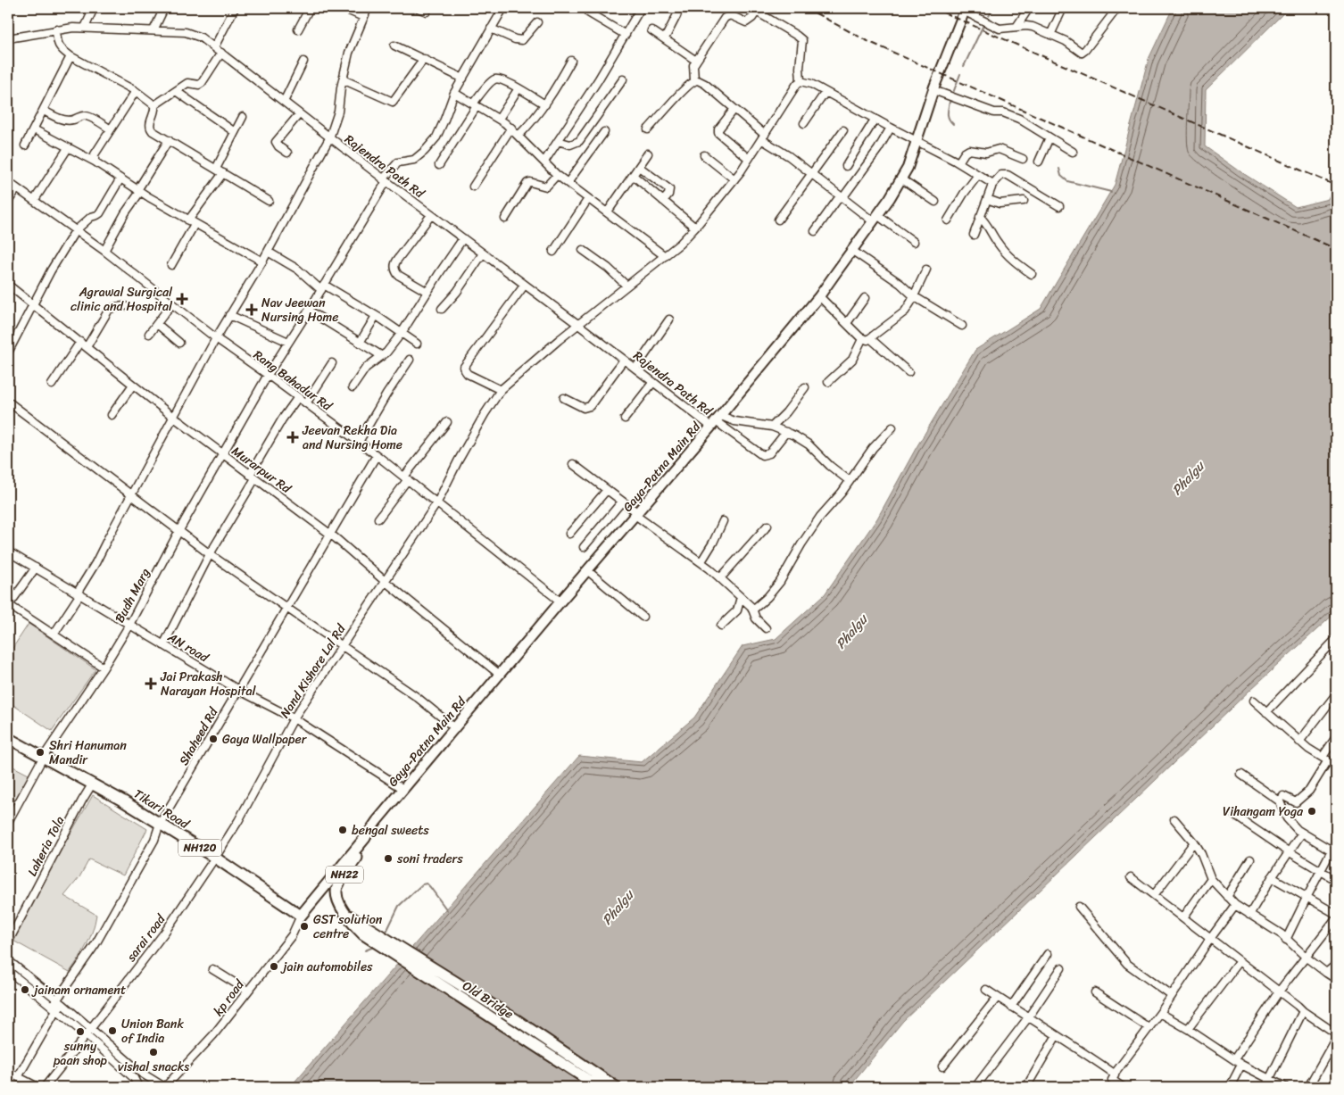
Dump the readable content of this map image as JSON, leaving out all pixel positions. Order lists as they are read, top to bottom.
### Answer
{
  "streets": {
    "highway": [
      "Tikari Road",
      "NH120",
      "NH22",
      "Old Bridge"
    ],
    "main road": ["Gaya-Patna Main Rd"],
    "street": [
      "Rajendra Path Rd",
      "Rang Bahadur Rd",
      "Murarpur Rd",
      "Budh Marg",
      "AN road",
      "Nand Kishore Lal Rd",
      "Shaheed Rd",
      "Laheria Tola",
      "sarai road",
      "kp road"
    ]
  },
  "crossings": [
    ["Rajendra Path Rd", "Gaya-Patna Main Rd"],
    ["Rajendra Path Rd", "Budh Marg"],
    ["Rajendra Path Rd", "Nand Kishore Lal Rd"],
    ["Rang Bahadur Rd", "Gaya-Patna Main Rd"],
    ["Rang Bahadur Rd", "Budh Marg"],
    ["Rang Bahadur Rd", "Nand Kishore Lal Rd"],
    ["Rang Bahadur Rd", "Shaheed Rd"],
    ["Gaya-Patna Main Rd", "Murarpur Rd"],
    ["Gaya-Patna Main Rd", "AN road"],
    ["Gaya-Patna Main Rd", "NH22"],
    ["Murarpur Rd", "Budh Marg"],
    ["Murarpur Rd", "Nand Kishore Lal Rd"],
    ["Murarpur Rd", "Shaheed Rd"],
    ["Budh Marg", "AN road"],
    ["Budh Marg", "Tikari Road"],
    ["AN road", "Nand Kishore Lal Rd"],
    ["AN road", "Shaheed Rd"],
    ["Nand Kishore Lal Rd", "Tikari Road"],
    ["Nand Kishore Lal Rd", "sarai road"],
    ["Shaheed Rd", "Tikari Road"],
    ["Shaheed Rd", "kp road"],
    ["Tikari Road", "Laheria Tola"],
    ["Tikari Road", "sarai road"],
    ["Tikari Road", "kp road"],
    ["NH22", "Old Bridge"],
    ["sarai road", "kp road"]
  ],
  "water": ["Phalgu"],
  "places": {
    "health": [
      "Agrawal Surgical clinic and Hospital",
      "Nav Jeewan Nursing Home",
      "Jeevan Rekha Dia and Nursing Home",
      "Jai Prakash Narayan Hospital"
    ],
    "other": [
      "Gaya Wallpaper",
      "Shri Hanuman Mandir",
      "Vihangam Yoga",
      "bengal sweets",
      "soni traders",
      "GST solution centre",
      "jain automobiles",
      "jainam ornament",
      "Union Bank of India",
      "sunny paan shop",
      "vishal snacks"
    ]
  }
}
